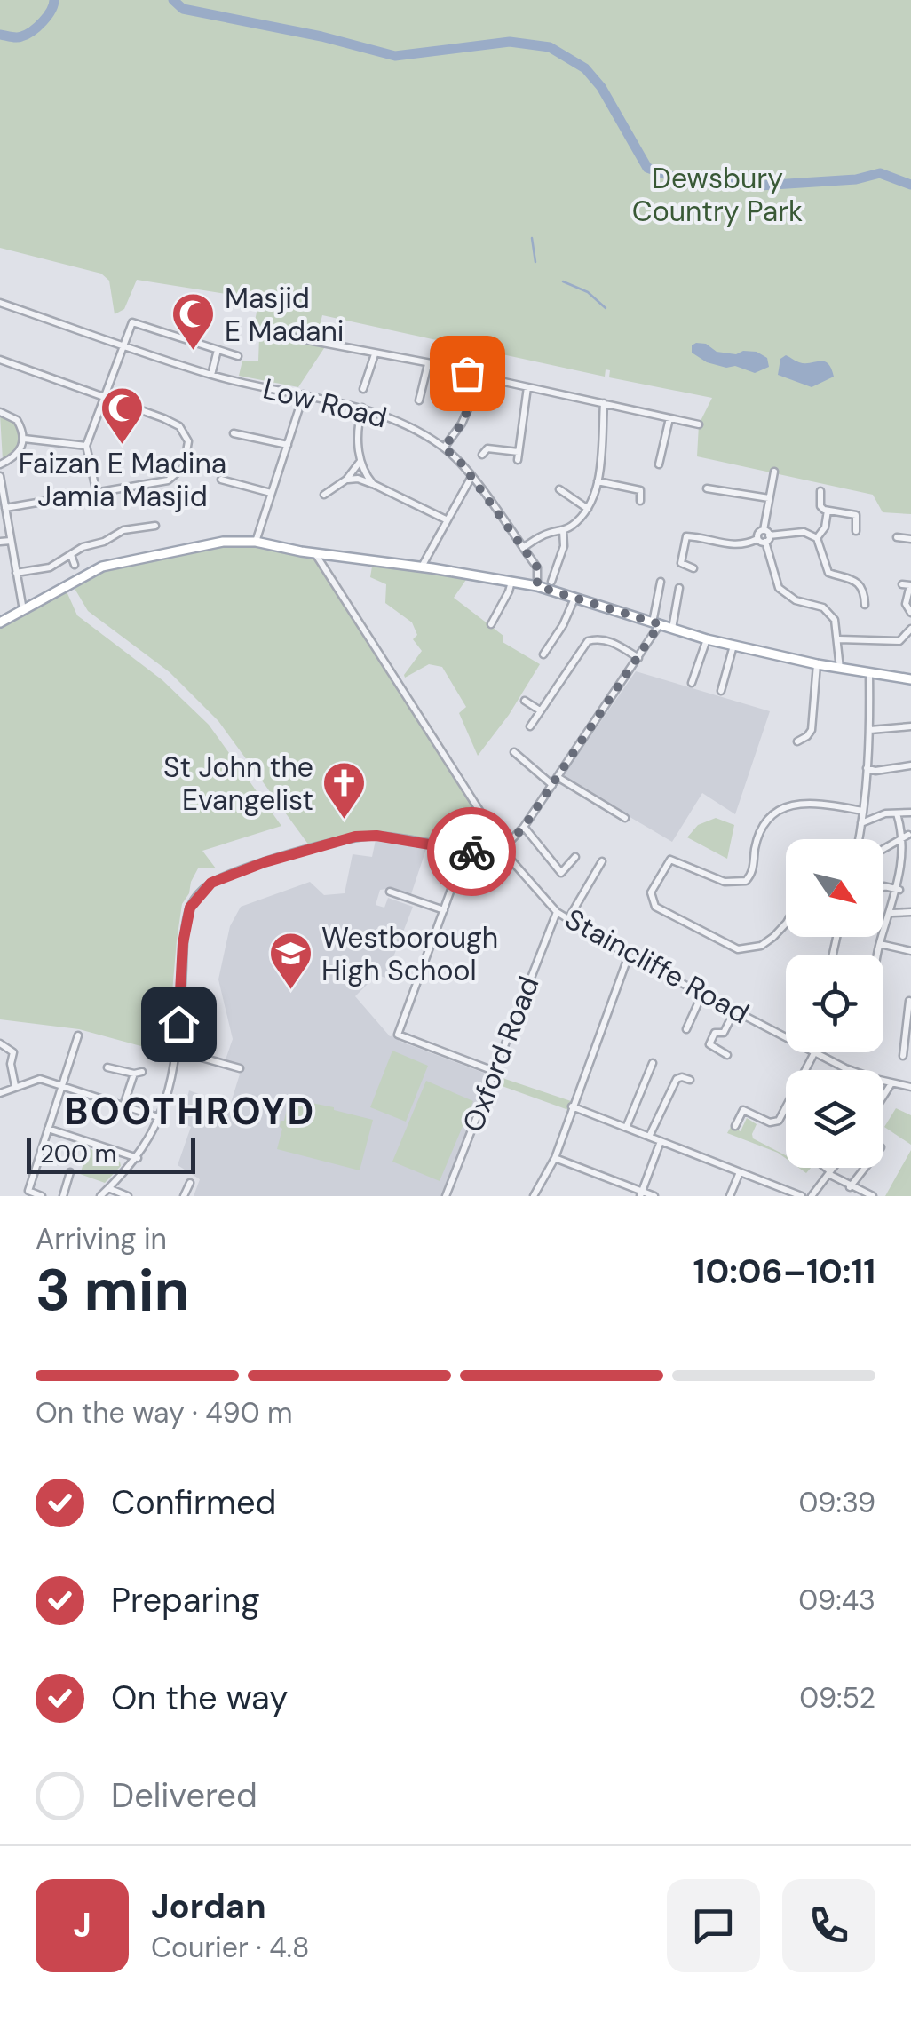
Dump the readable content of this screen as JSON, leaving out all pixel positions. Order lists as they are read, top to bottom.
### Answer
{
  "streets": {
    "street": ["Low Road", "Staincliffe Road", "Oxford Road"]
  },
  "crossings": [
    ["Staincliffe Road", "Oxford Road"]
  ],
  "districts": ["BOOTHROYD"],
  "parks": ["Dewsbury Country Park"],
  "places": {
    "mosque": ["Masjid E Madani", "Faizan E Madina Jamia Masjid"],
    "church": ["St John the Evangelist"],
    "school or university": ["Westborough High School"]
  },
  "scale_bar": "200 m",
  "north": "bottom right",
  "page": {
    "scale": "200 m",
    "heading": ["3 min", "Arriving in", "10:06–10:11"],
    "panel": ["Jordan", "Courier · 4.8"],
    "bar": "On the way · 490 m",
    "list": [
      ["Confirmed", "09:39"],
      ["Preparing", "09:43"],
      ["On the way", "09:52"],
      "Delivered"
    ],
    "round": "J"
  }
}
